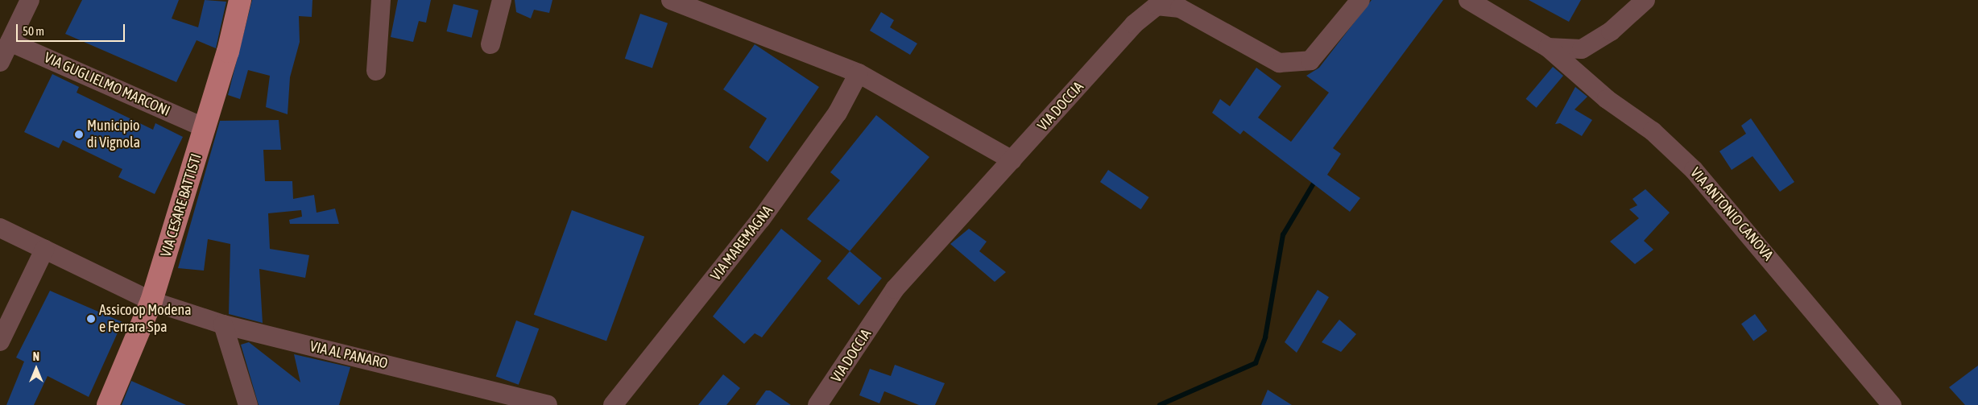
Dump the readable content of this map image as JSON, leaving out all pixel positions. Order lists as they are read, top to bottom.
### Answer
{
  "streets": {
    "main road": ["VIA CESARE BATTISTI"],
    "street": [
      "VIA GUGLIELMO MARCONI",
      "VIA DOCCIA",
      "VIA ANTONIO CANOVA",
      "VIA MAREMAGNA",
      "VIA AL PANARO"
    ]
  },
  "crossings": [
    ["VIA GUGLIELMO MARCONI", "VIA CESARE BATTISTI"],
    ["VIA CESARE BATTISTI", "VIA AL PANARO"]
  ],
  "places": ["Municipio di Vignola", "Assicoop Modena e Ferrara Spa"],
  "scale_bar": "50 m",
  "north": "top"
}
